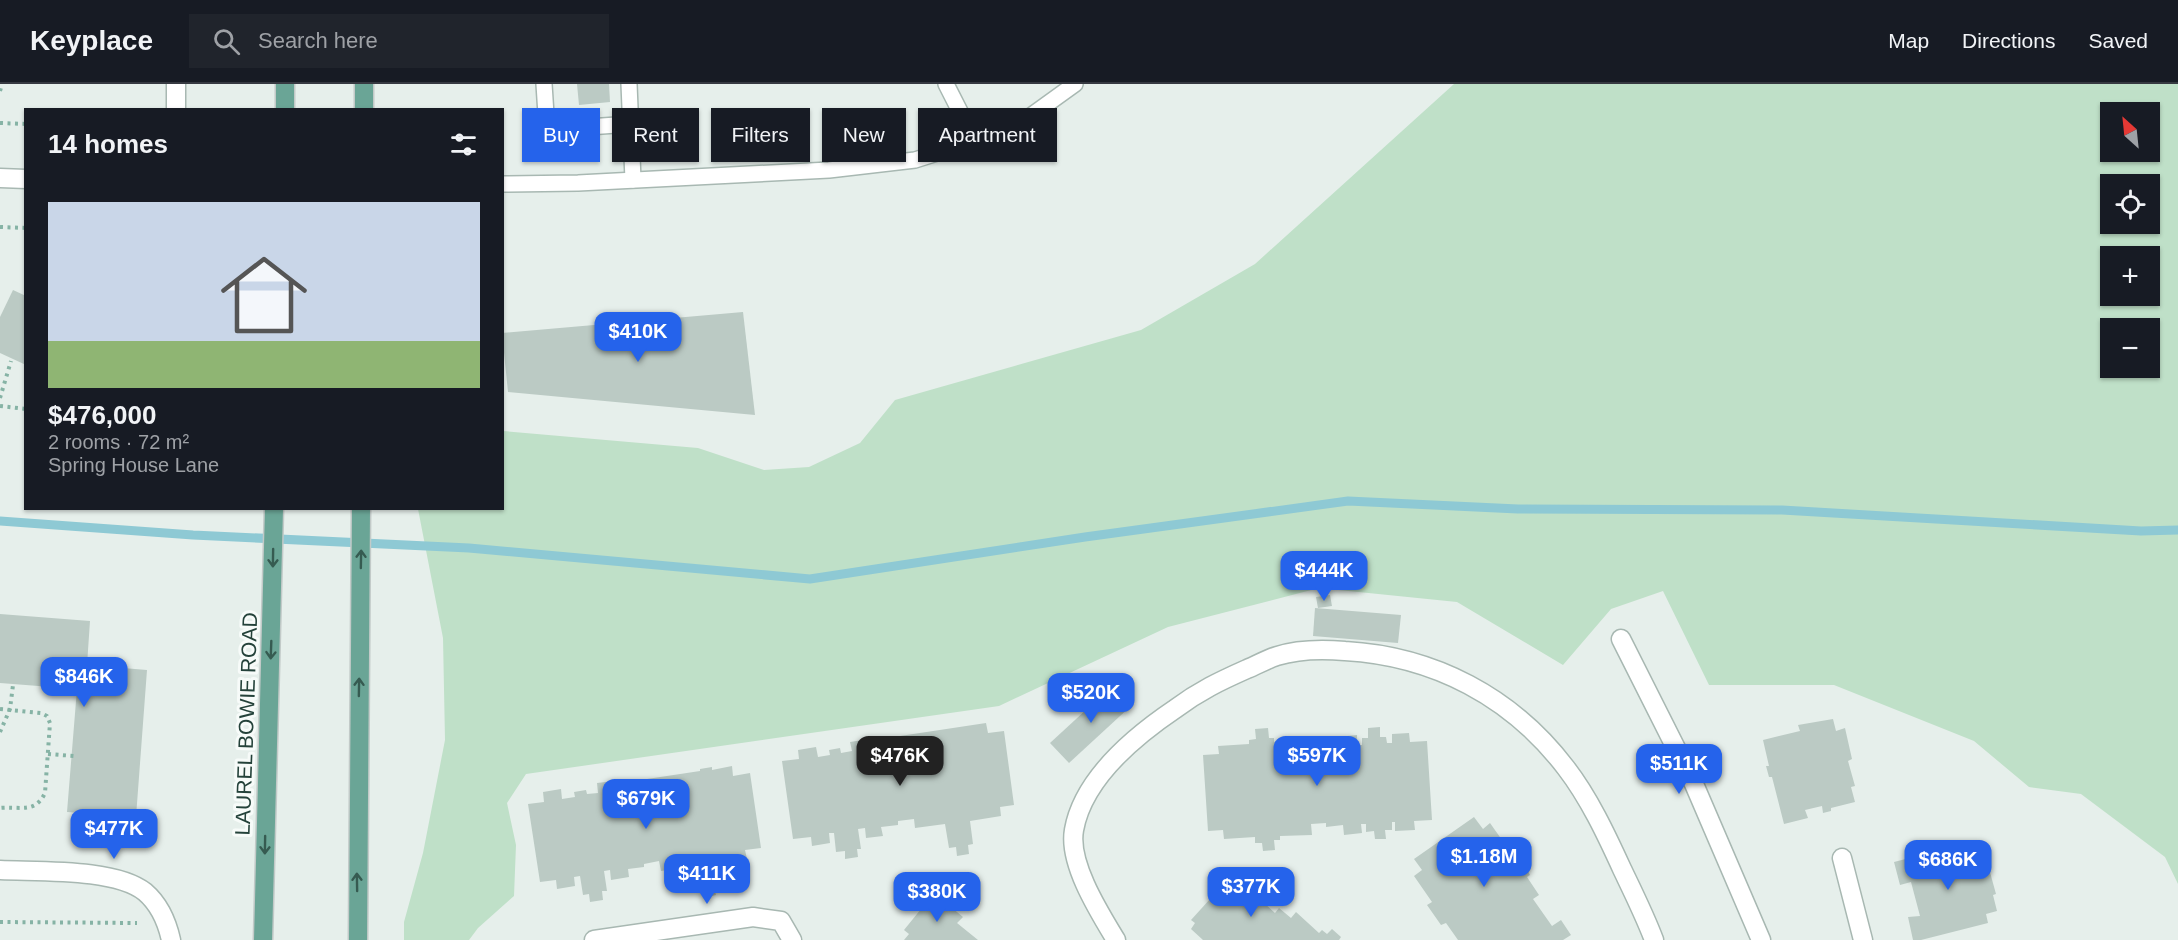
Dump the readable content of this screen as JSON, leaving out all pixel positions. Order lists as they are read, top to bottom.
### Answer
{
  "streets": {
    "main road": ["LAUREL BOWIE ROAD"]
  },
  "north": "top left",
  "page": {
    "header": "Keyplace",
    "search": "Search here",
    "nav": ["Map", "Directions", "Saved"],
    "map_buttons": ["+", "−"],
    "chip": [
      "Buy",
      "Rent",
      "Filters",
      "New",
      "Apartment"
    ],
    "heading": "14 homes",
    "list": [
      {
        "name": "$476,000",
        "note": "2 rooms · 72 m² · Spring House Lane"
      }
    ],
    "price": [
      "$410K",
      "$444K",
      "$846K",
      "$520K",
      "$476K",
      "$597K",
      "$511K",
      "$679K",
      "$477K",
      "$1.18M",
      "$686K",
      "$411K",
      "$377K",
      "$380K"
    ]
  }
}
